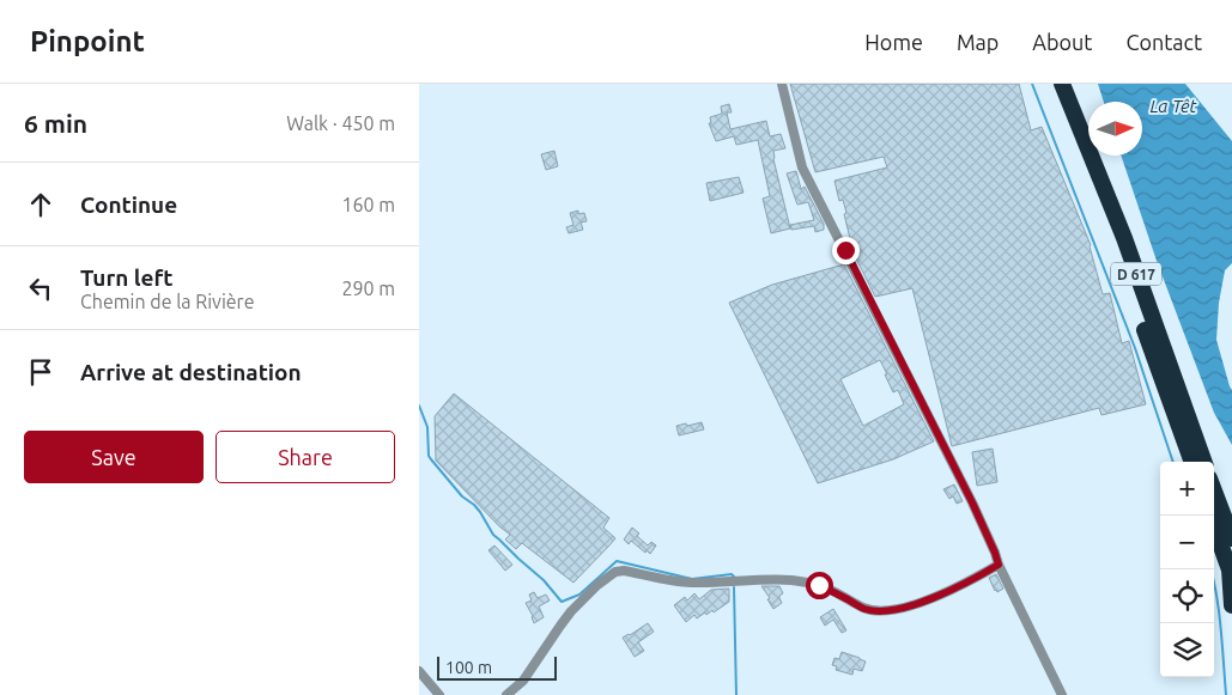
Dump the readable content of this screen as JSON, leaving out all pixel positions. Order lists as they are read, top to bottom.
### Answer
{
  "streets": {
    "highway": ["D 617"]
  },
  "water": ["La Têt"],
  "scale_bar": "100 m",
  "north": "right",
  "page": {
    "header": "Pinpoint",
    "nav": [
      "Home",
      "Map",
      "About",
      "Contact"
    ],
    "heading": ["6 min", "Walk · 450 m"],
    "list": [
      ["Continue", "160 m"],
      ["Turn left", "Chemin de la Rivière", "290 m"],
      "Arrive at destination"
    ],
    "buttons": ["Save", "Share"],
    "map_buttons": ["+", "−"],
    "scale": "100 m"
  }
}
